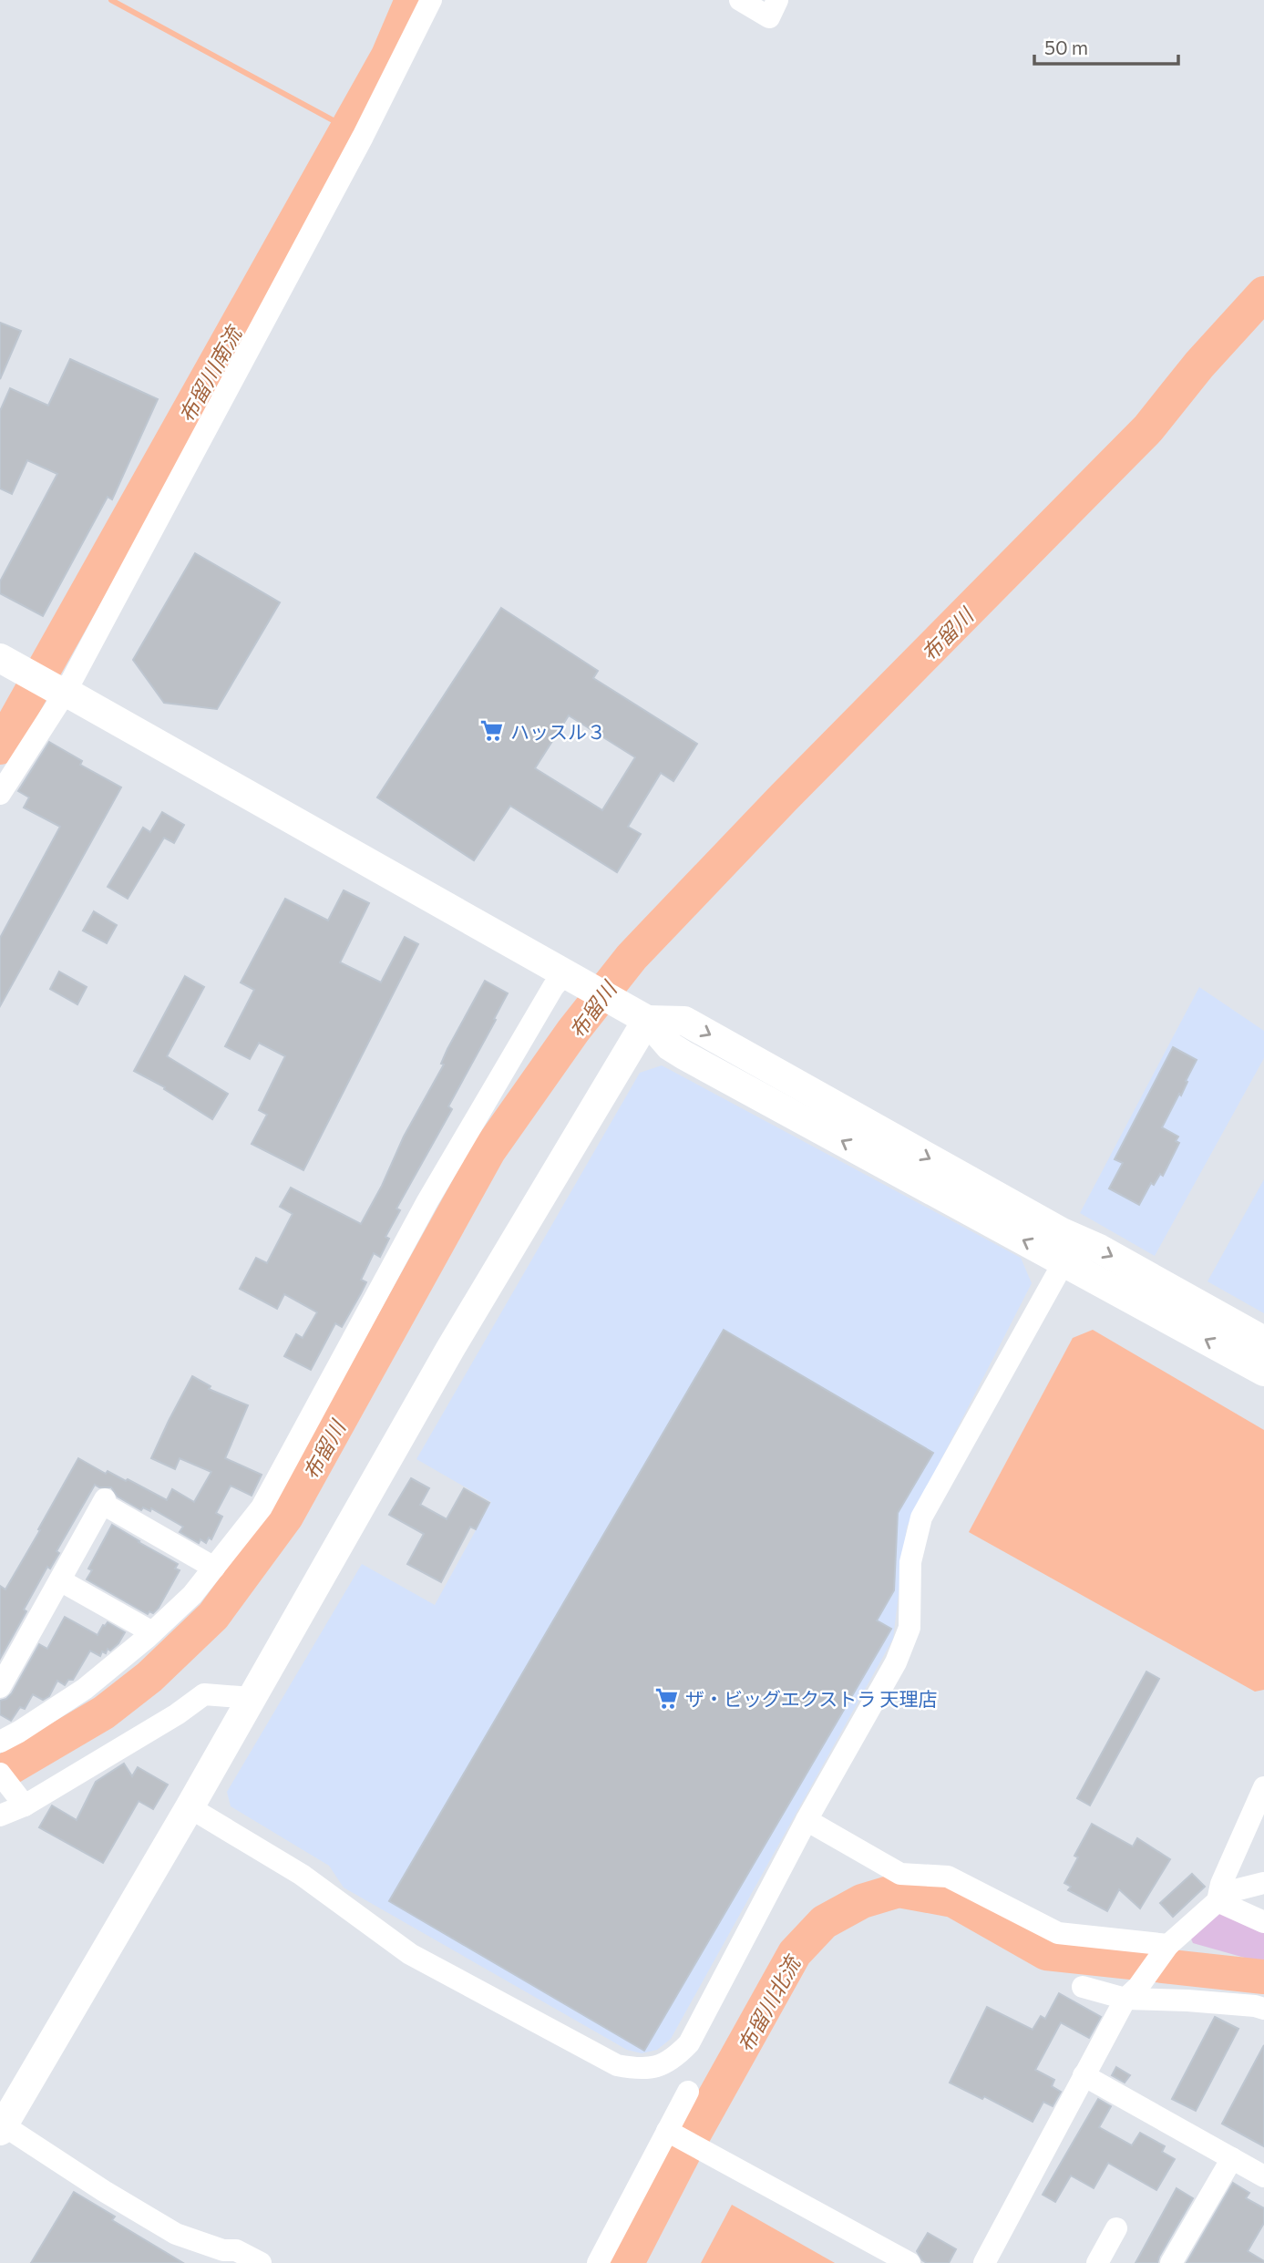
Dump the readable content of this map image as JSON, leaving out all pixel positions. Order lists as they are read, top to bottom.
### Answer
{
  "water": ["布留川南流", "布留川", "布留川北流"],
  "places": {
    "supermarket": ["ハッスル３", "ザ・ビッグエクストラ 天理店"]
  },
  "scale_bar": "50 m"
}
